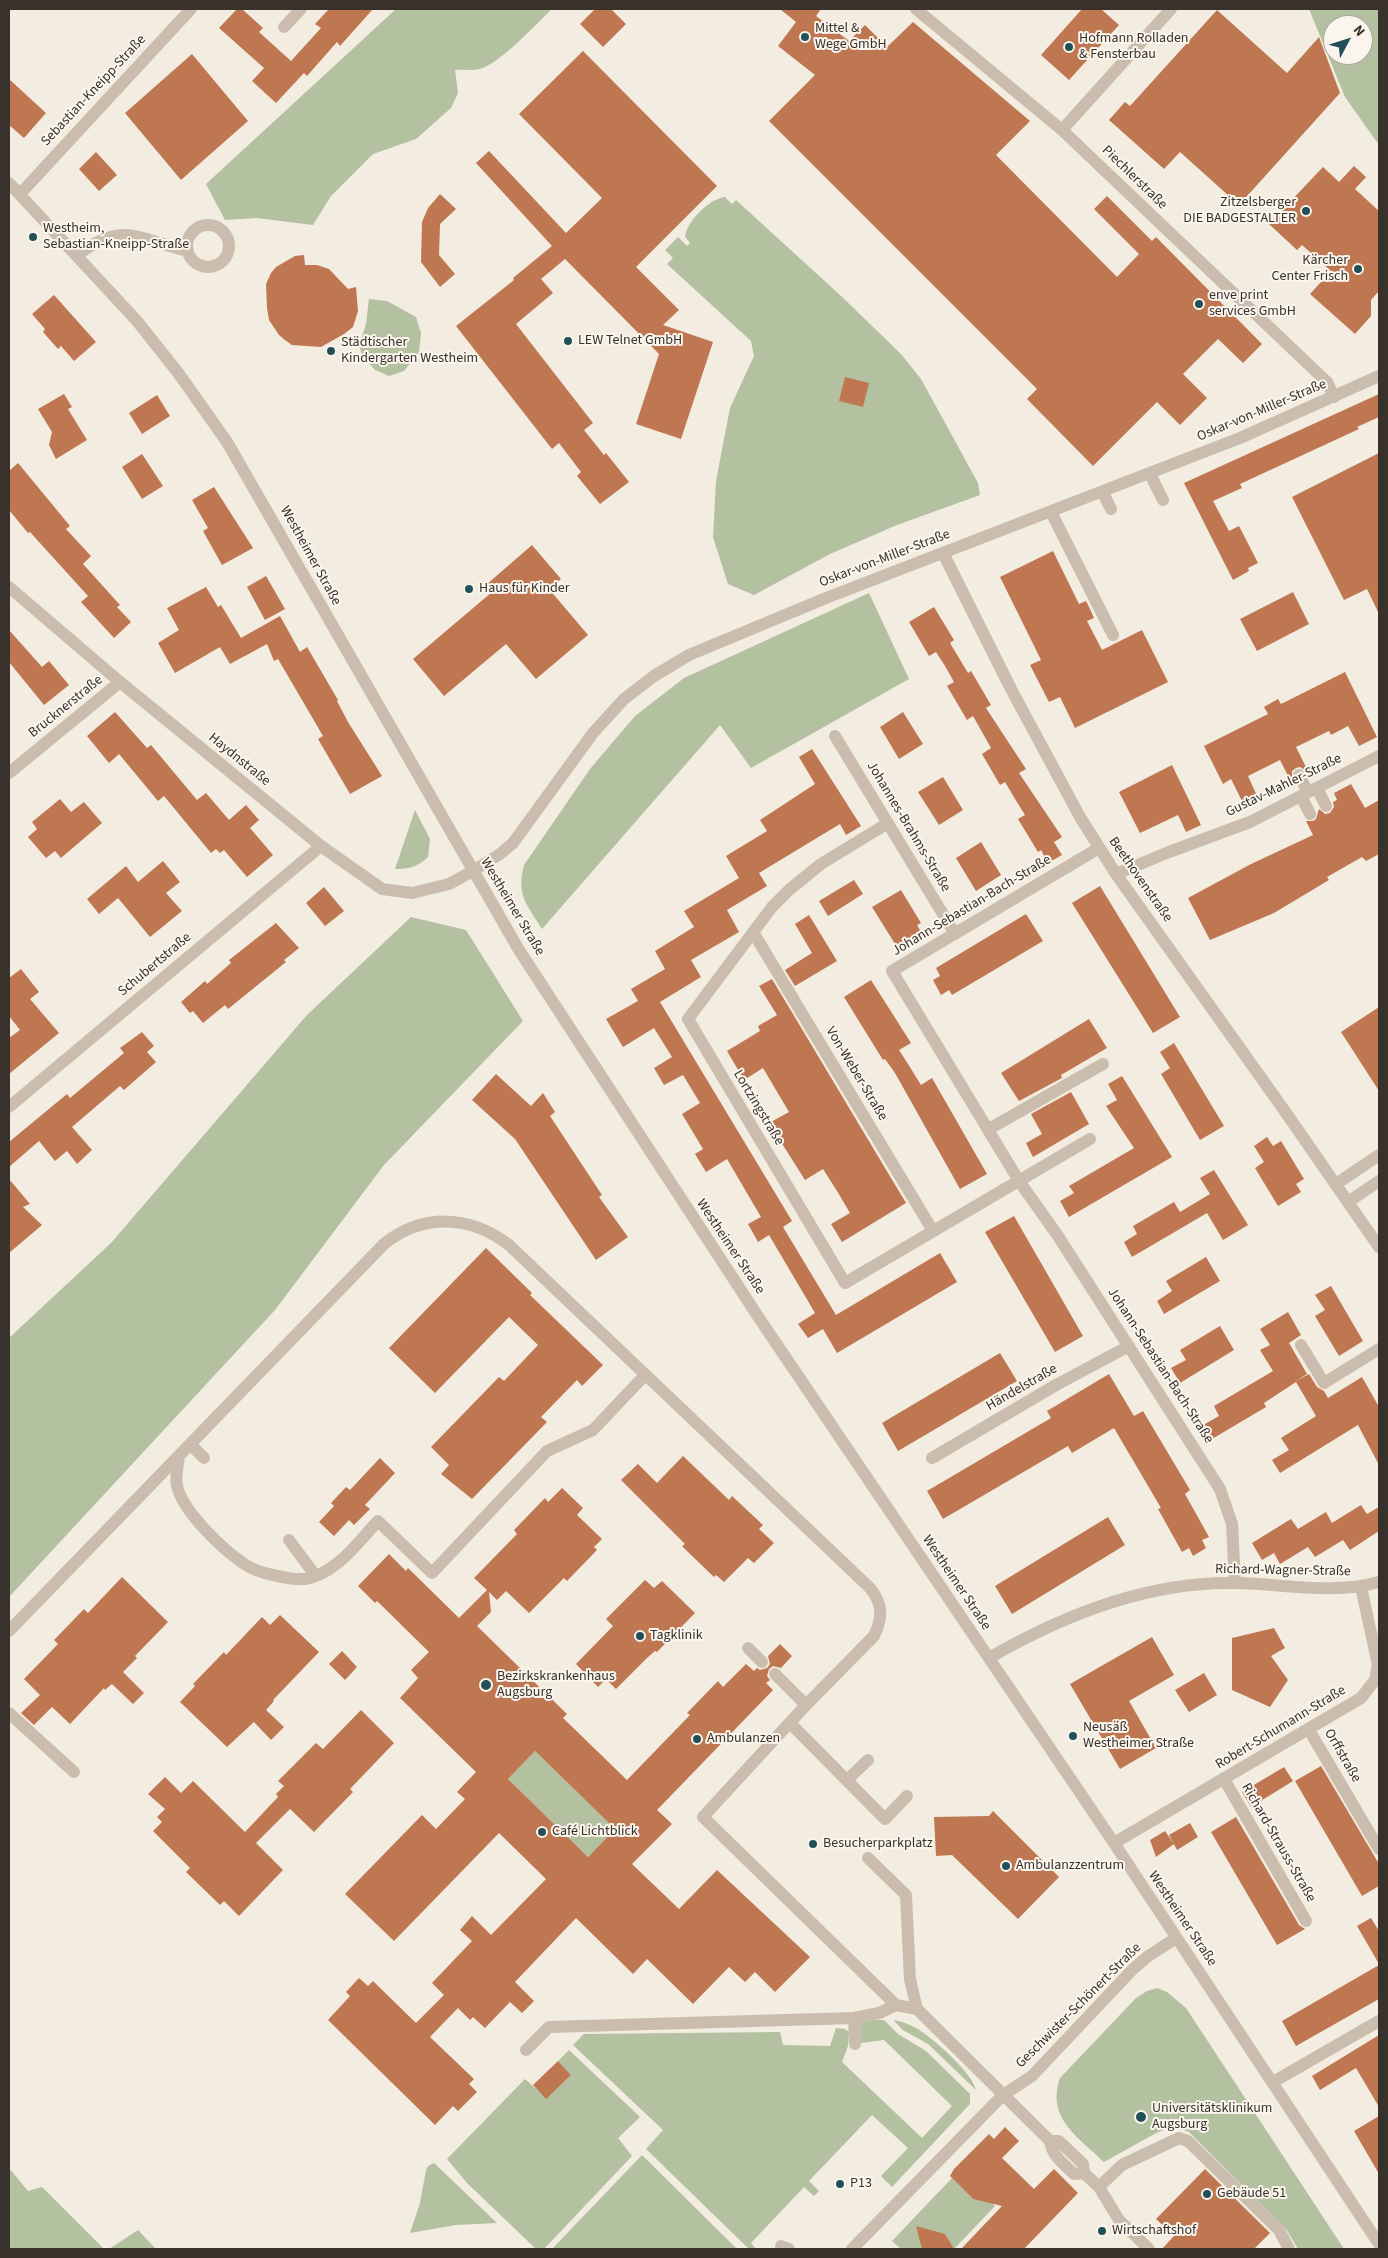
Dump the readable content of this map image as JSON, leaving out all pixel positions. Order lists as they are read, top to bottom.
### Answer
{
  "streets": {
    "street": [
      "Sebastian-Kneipp-Straße",
      "Piechlerstraße",
      "Oskar-von-Miller-Straße",
      "Westheimer Straße",
      "Brucknerstraße",
      "Haydnstraße",
      "Gustav-Mahler-Straße",
      "Johannes-Brahms-Straße",
      "Beethovenstraße",
      "Johann-Sebastian-Bach-Straße",
      "Schubertstraße",
      "Von-Weber-Straße",
      "Lortzingstraße",
      "Händelstraße",
      "Richard-Wagner-Straße",
      "Robert-Schumann-Straße",
      "Orffstraße",
      "Richard-Strauss-Straße",
      "Geschwister-Schönert-Straße"
    ]
  },
  "crossings": [
    ["Sebastian-Kneipp-Straße", "Westheimer Straße"],
    ["Piechlerstraße", "Oskar-von-Miller-Straße"],
    ["Oskar-von-Miller-Straße", "Westheimer Straße"],
    ["Oskar-von-Miller-Straße", "Haydnstraße"],
    ["Oskar-von-Miller-Straße", "Beethovenstraße"],
    ["Westheimer Straße", "Haydnstraße"],
    ["Westheimer Straße", "Richard-Wagner-Straße"],
    ["Westheimer Straße", "Robert-Schumann-Straße"],
    ["Westheimer Straße", "Geschwister-Schönert-Straße"],
    ["Brucknerstraße", "Haydnstraße"],
    ["Haydnstraße", "Schubertstraße"],
    ["Gustav-Mahler-Straße", "Beethovenstraße"],
    ["Johannes-Brahms-Straße", "Johann-Sebastian-Bach-Straße"],
    ["Johannes-Brahms-Straße", "Lortzingstraße"],
    ["Beethovenstraße", "Johann-Sebastian-Bach-Straße"],
    ["Johann-Sebastian-Bach-Straße", "Lortzingstraße"],
    ["Johann-Sebastian-Bach-Straße", "Händelstraße"],
    ["Johann-Sebastian-Bach-Straße", "Richard-Wagner-Straße"],
    ["Von-Weber-Straße", "Lortzingstraße"],
    ["Richard-Wagner-Straße", "Robert-Schumann-Straße"],
    ["Robert-Schumann-Straße", "Orffstraße"],
    ["Robert-Schumann-Straße", "Richard-Strauss-Straße"]
  ],
  "places": [
    "Mittel & Wege GmbH",
    "Hofmann Rolladen & Fensterbau",
    "Zitzelsberger DIE BADGESTALTER",
    "Westheim, Sebastian-Kneipp-Straße",
    "Kärcher Center Frisch",
    "enve print services GmbH",
    "LEW Telnet GmbH",
    "Städtischer Kindergarten Westheim",
    "Haus für Kinder",
    "Tagklinik",
    "Bezirkskrankenhaus Augsburg",
    "Neusäß Westheimer Straße",
    "Ambulanzen",
    "Café Lichtblick",
    "Besucherparkplatz",
    "Ambulanzzentrum",
    "Universitätsklinikum Augsburg",
    "P13",
    "Gebäude 51",
    "Wirtschaftshof"
  ],
  "north": "top right"
}
